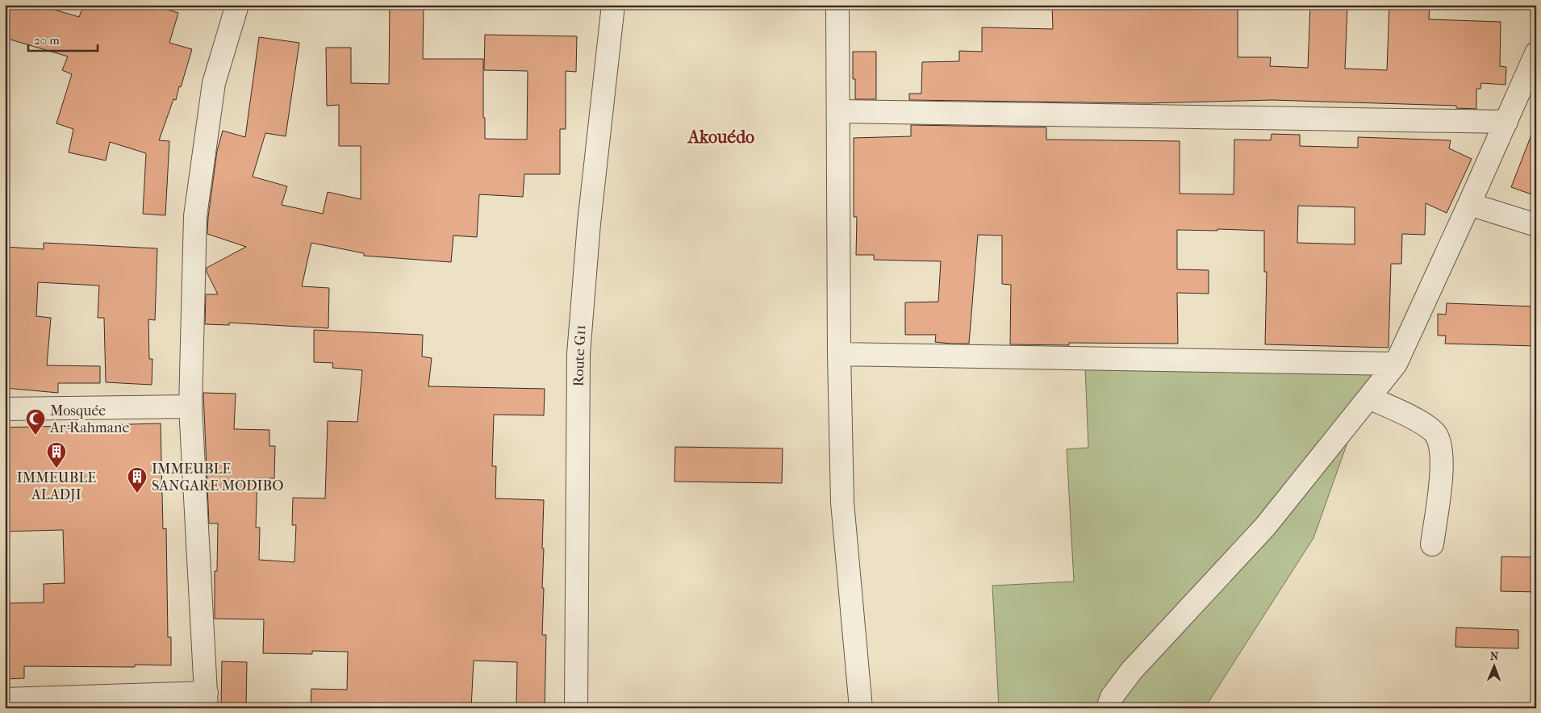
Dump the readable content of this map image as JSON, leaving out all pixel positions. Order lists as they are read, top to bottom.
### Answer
{
  "streets": {
    "street": ["Route G11"]
  },
  "districts": ["Akouédo"],
  "places": {
    "mosque": ["Mosquée Ar-Rahmane"],
    "building": ["IMMEUBLE ALADJI", "IMMEUBLE SANGARE MODIBO"]
  },
  "scale_bar": "20 m",
  "north": "top"
}
